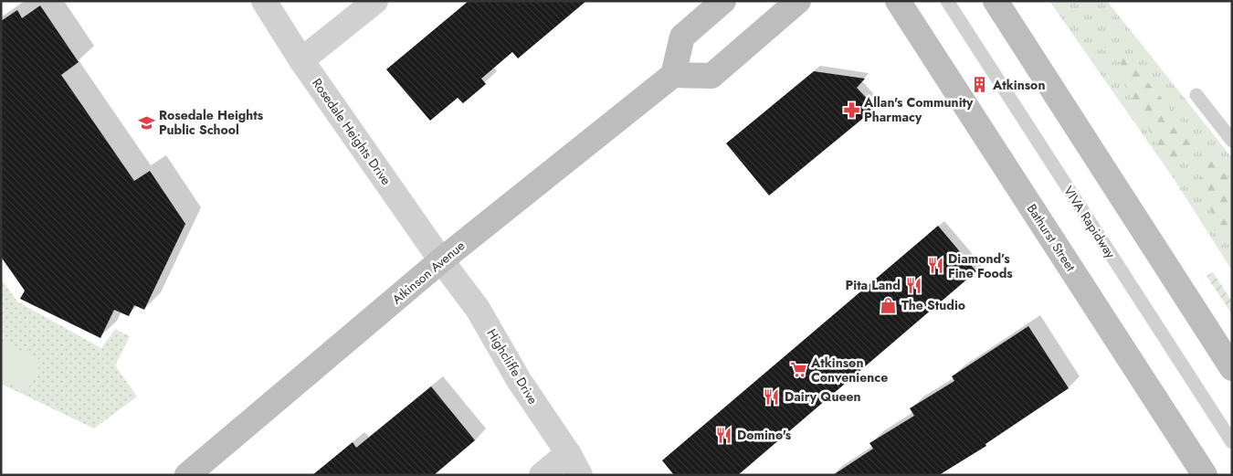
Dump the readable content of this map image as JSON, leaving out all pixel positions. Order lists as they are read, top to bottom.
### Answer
{
  "streets": {
    "main road": ["Bathurst Street", "Atkinson Avenue"],
    "street": ["Rosedale Heights Drive", "Highcliffe Drive"],
    "lane": ["VIVA Rapidway"]
  },
  "crossings": [
    ["Rosedale Heights Drive", "Atkinson Avenue"],
    ["Rosedale Heights Drive", "Highcliffe Drive"],
    ["Atkinson Avenue", "Highcliffe Drive"]
  ],
  "places": {
    "building": ["Atkinson"],
    "pharmacy": ["Allan's Community Pharmacy"],
    "school or university": ["Rosedale Heights Public School"],
    "restaurant": [
      "Diamond’s Fine Foods",
      "Pita Land",
      "Dairy Queen",
      "Domino's"
    ],
    "shop": ["The Studio"],
    "supermarket": ["Atkinson Convenience"]
  }
}
